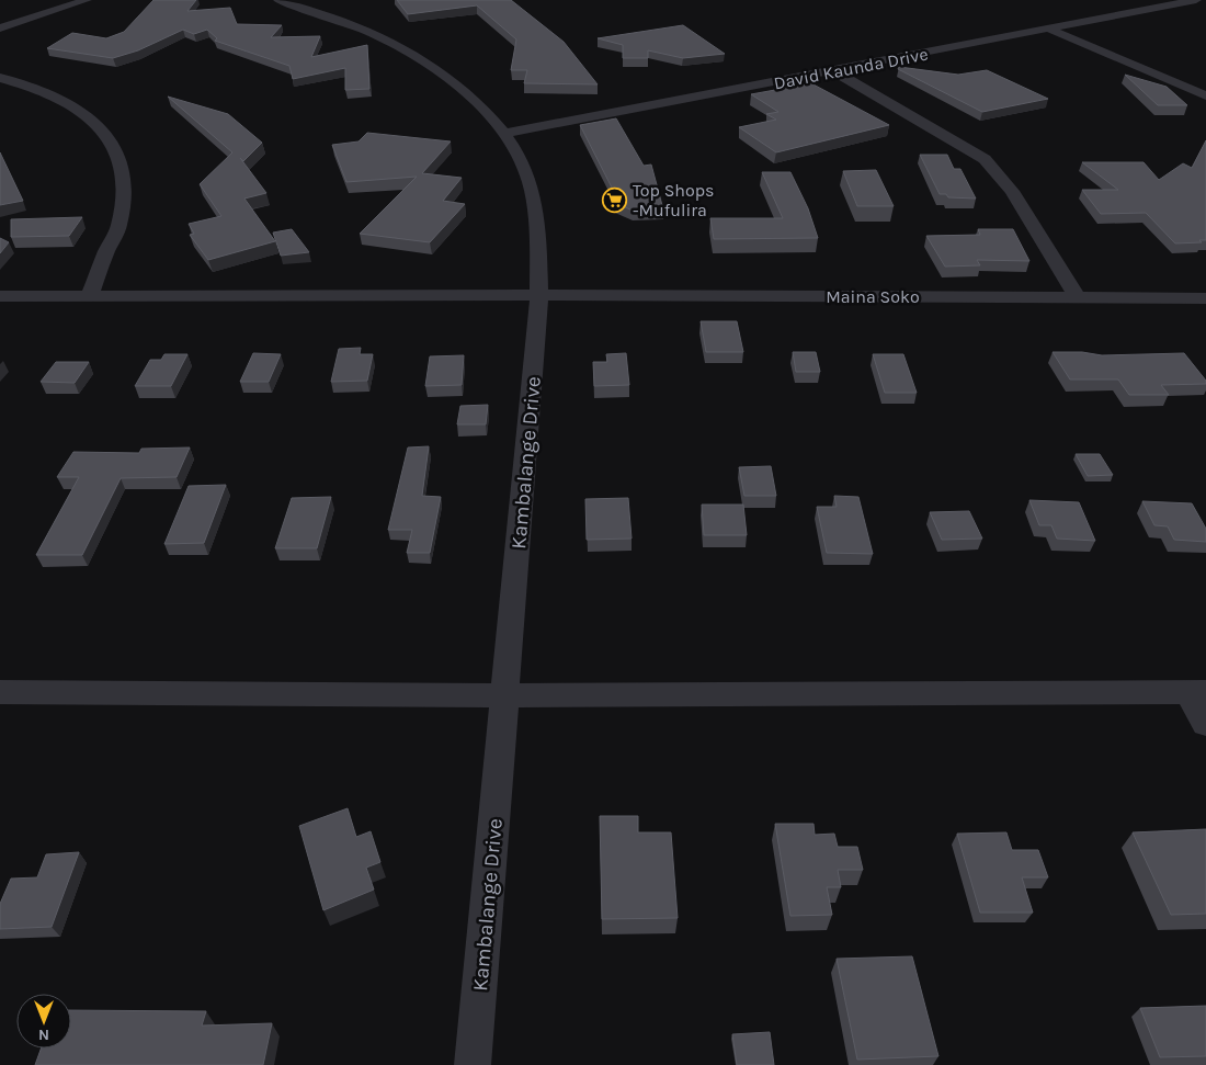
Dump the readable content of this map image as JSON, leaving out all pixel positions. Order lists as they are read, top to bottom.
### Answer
{
  "streets": {
    "street": ["David Kaunda Drive", "Maina Soko", "Kambalange Drive"]
  },
  "crossings": [
    ["David Kaunda Drive", "Kambalange Drive"],
    ["Maina Soko", "Kambalange Drive"]
  ],
  "places": {
    "supermarket": ["Top Shops -Mufulira"]
  },
  "north": "bottom"
}
